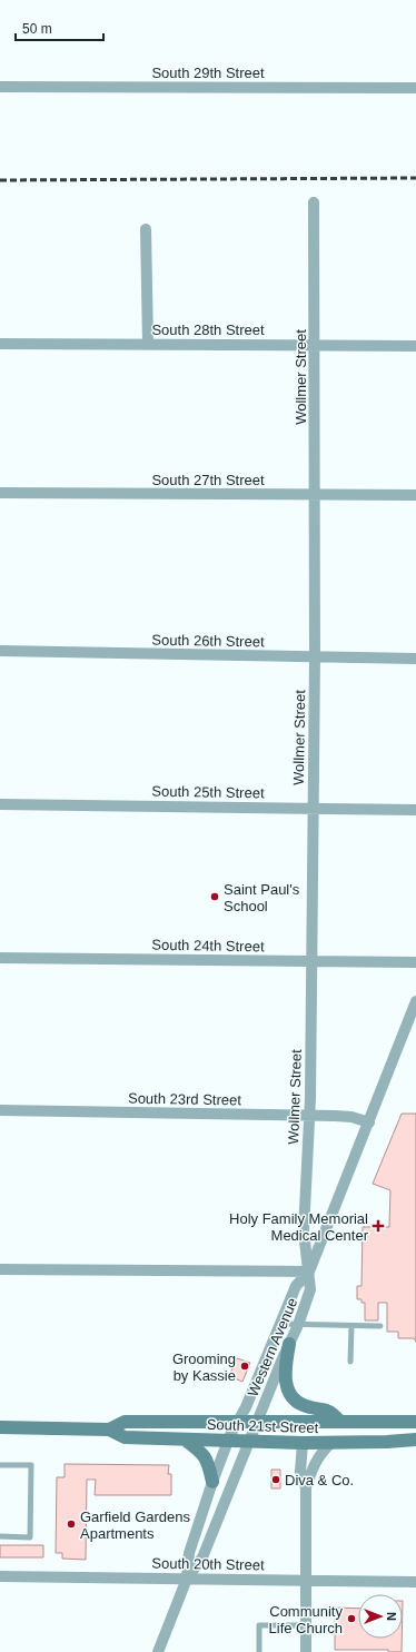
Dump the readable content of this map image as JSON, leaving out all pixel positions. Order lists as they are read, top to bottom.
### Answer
{
  "streets": {
    "main road": ["South 21st Street"],
    "street": [
      "South 29th Street",
      "South 28th Street",
      "Wollmer Street",
      "South 27th Street",
      "South 26th Street",
      "South 25th Street",
      "South 24th Street",
      "South 23rd Street",
      "Western Avenue",
      "South 20th Street"
    ]
  },
  "crossings": [
    ["South 28th Street", "Wollmer Street"],
    ["Wollmer Street", "South 27th Street"],
    ["Wollmer Street", "South 26th Street"],
    ["Wollmer Street", "South 25th Street"],
    ["Wollmer Street", "South 24th Street"],
    ["Wollmer Street", "South 23rd Street"],
    ["Wollmer Street", "Western Avenue"],
    ["South 23rd Street", "Western Avenue"],
    ["Western Avenue", "South 21st Street"],
    ["Western Avenue", "South 20th Street"]
  ],
  "places": {
    "other": [
      "Saint Paul's School",
      "Grooming by Kassie",
      "Diva & Co.",
      "Garfield Gardens Apartments",
      "Community Life Church"
    ],
    "health": ["Holy Family Memorial Medical Center"]
  },
  "scale_bar": "50 m",
  "north": "right"
}
